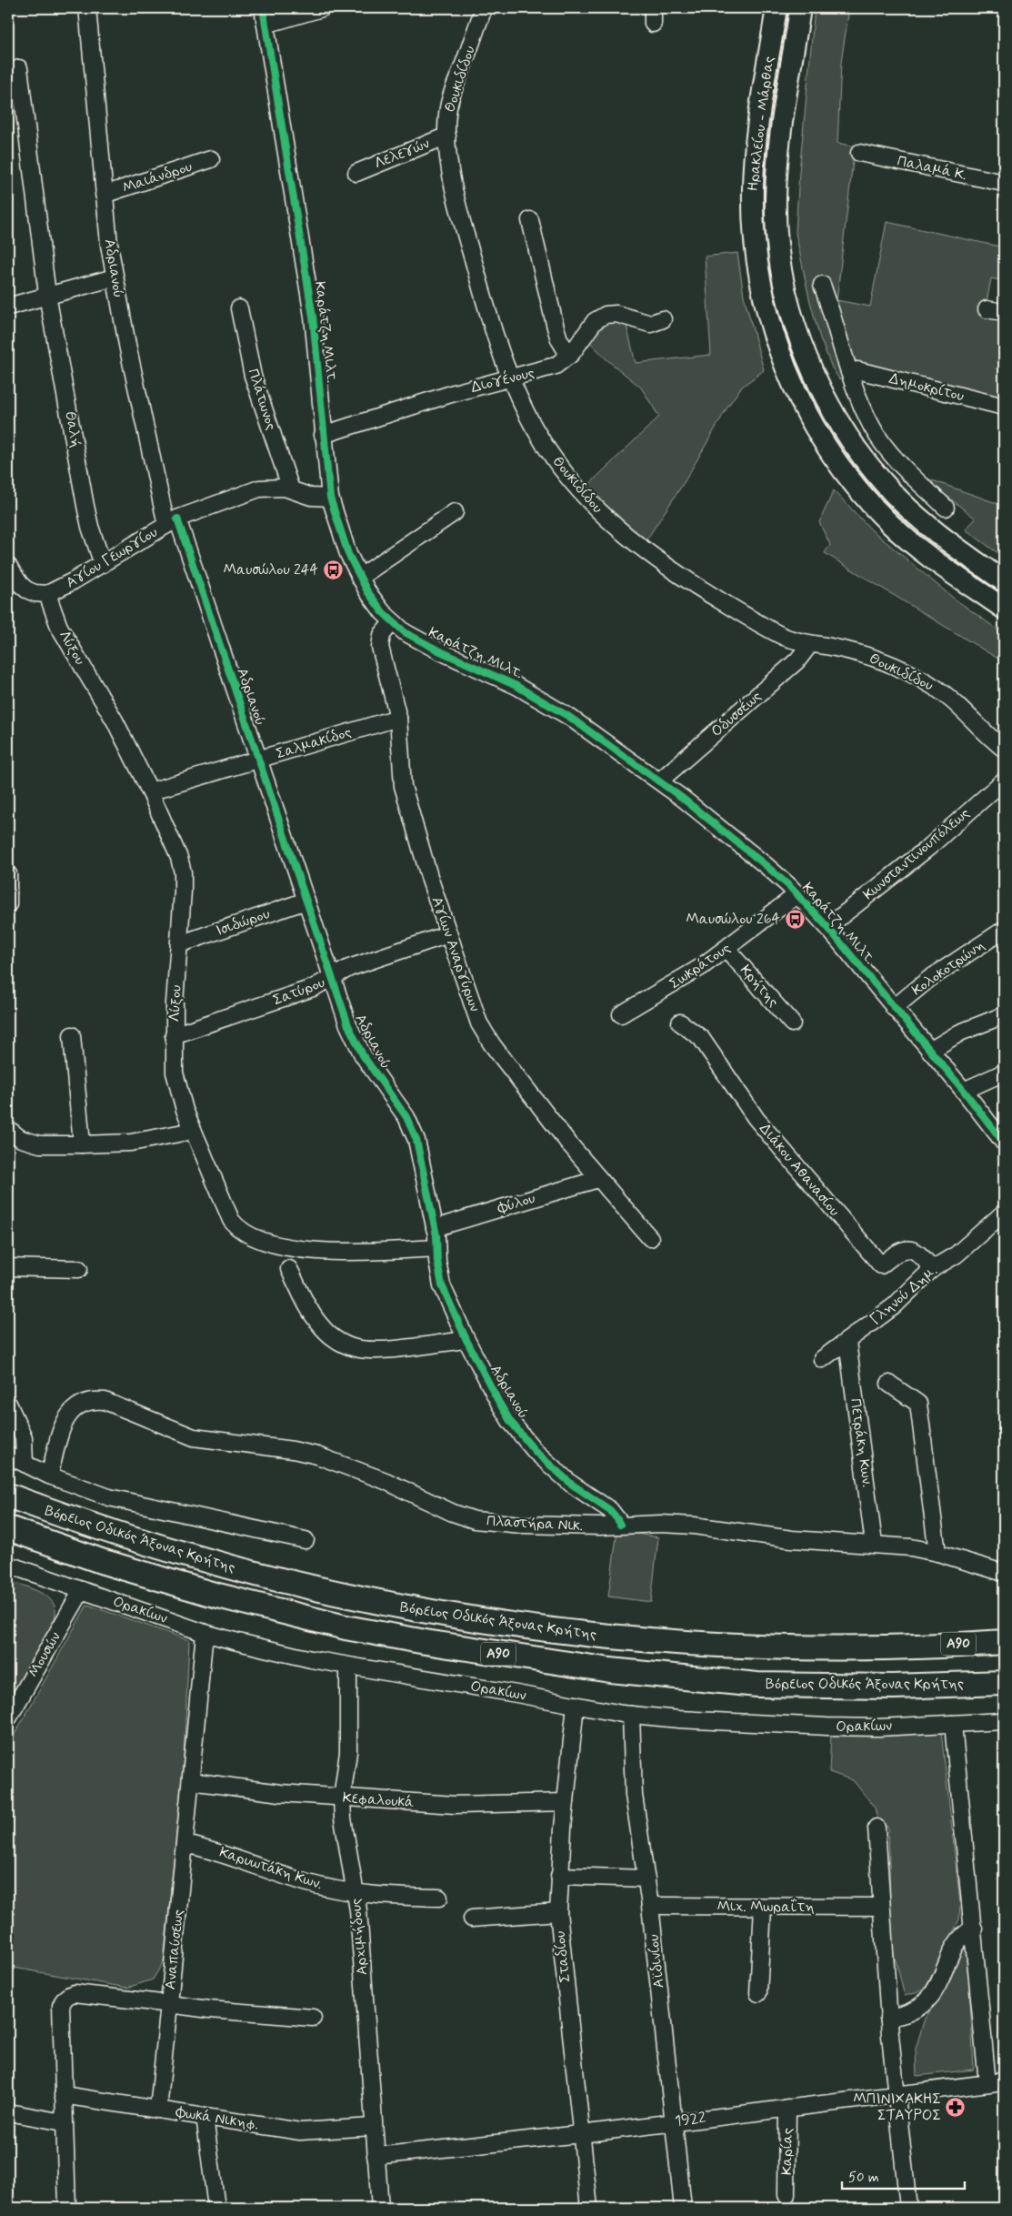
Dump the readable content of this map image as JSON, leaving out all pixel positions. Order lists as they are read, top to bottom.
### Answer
{
  "streets": {
    "highway": ["Βόρειος Οδικός Άξονας Κρήτης", "Α90"],
    "main road": ["Ηρακλείου - Μάρθας"],
    "street": [
      "Θουκιδίδου",
      "Λελεγών",
      "Παλαμά Κ.",
      "Μαιάνδρου",
      "Αδριανού",
      "Καράτζη Μιλτ.",
      "Διογένους",
      "Δημοκρίτου",
      "Πλάτωνος",
      "Θαλή",
      "Αγίου Γεωργίου",
      "Λύξου",
      "Οδυσσέως",
      "Σαλμακίδος",
      "Κωνσταντινουπόλεως",
      "Ισιδώρου",
      "Αγίων Αναργύρων",
      "Σωκράτους",
      "Κολοκοτρώνη",
      "Κρήτης",
      "Σατύρου",
      "Διάκου Αθανασίου",
      "Φύλου",
      "Γληνού Δημ.",
      "Πετράκη Κων.",
      "Πλαστήρα Νικ.",
      "Ορακίων",
      "Μουσών",
      "Κεφαλουκά",
      "Καρυωτάκη Κων.",
      "Μιχ. Μωραΐτη",
      "Αρχιμήδους",
      "Αναπαύσεως",
      "Σταδίου",
      "Αϊδινίου",
      "Φωκά Νικηφ.",
      "1922",
      "Καρίας"
    ]
  },
  "crossings": [
    ["Θουκιδίδου", "Λελεγών"],
    ["Θουκιδίδου", "Διογένους"],
    ["Θουκιδίδου", "Οδυσσέως"],
    ["Μαιάνδρου", "Αδριανού"],
    ["Αδριανού", "Αγίου Γεωργίου"],
    ["Αδριανού", "Λύξου"],
    ["Αδριανού", "Σαλμακίδος"],
    ["Αδριανού", "Ισιδώρου"],
    ["Αδριανού", "Σατύρου"],
    ["Αδριανού", "Φύλου"],
    ["Αδριανού", "Πλαστήρα Νικ."],
    ["Καράτζη Μιλτ.", "Διογένους"],
    ["Καράτζη Μιλτ.", "Αγίου Γεωργίου"],
    ["Καράτζη Μιλτ.", "Οδυσσέως"],
    ["Καράτζη Μιλτ.", "Κωνσταντινουπόλεως"],
    ["Καράτζη Μιλτ.", "Αγίων Αναργύρων"],
    ["Καράτζη Μιλτ.", "Σωκράτους"],
    ["Καράτζη Μιλτ.", "Κολοκοτρώνη"],
    ["Πλάτωνος", "Αγίου Γεωργίου"],
    ["Θαλή", "Αγίου Γεωργίου"],
    ["Αγίου Γεωργίου", "Λύξου"],
    ["Λύξου", "Σαλμακίδος"],
    ["Λύξου", "Ισιδώρου"],
    ["Λύξου", "Σατύρου"],
    ["Σαλμακίδος", "Αγίων Αναργύρων"],
    ["Αγίων Αναργύρων", "Σατύρου"],
    ["Αγίων Αναργύρων", "Φύλου"],
    ["Σωκράτους", "Κρήτης"],
    ["Διάκου Αθανασίου", "Γληνού Δημ."],
    ["Γληνού Δημ.", "Πετράκη Κων."],
    ["Πετράκη Κων.", "Πλαστήρα Νικ."],
    ["Ορακίων", "Μουσών"],
    ["Ορακίων", "Αρχιμήδους"],
    ["Ορακίων", "Αναπαύσεως"],
    ["Ορακίων", "Σταδίου"],
    ["Ορακίων", "Αϊδινίου"],
    ["Κεφαλουκά", "Αρχιμήδους"],
    ["Κεφαλουκά", "Αναπαύσεως"],
    ["Κεφαλουκά", "Σταδίου"],
    ["Καρυωτάκη Κων.", "Αρχιμήδους"],
    ["Καρυωτάκη Κων.", "Αναπαύσεως"],
    ["Μιχ. Μωραΐτη", "Αϊδινίου"],
    ["Αρχιμήδους", "Φωκά Νικηφ."],
    ["Αρχιμήδους", "1922"],
    ["Αναπαύσεως", "Φωκά Νικηφ."],
    ["Σταδίου", "1922"],
    ["Αϊδινίου", "1922"],
    ["1922", "Καρίας"]
  ],
  "places": {
    "bus stop": ["Μαυσώλου 244", "Μαυσώλου 264"],
    "pharmacy": ["ΜΠΙΝΙΧΑΚΗΣ ΣΤΑΥΡΟΣ"]
  },
  "scale_bar": "50 m"
}
